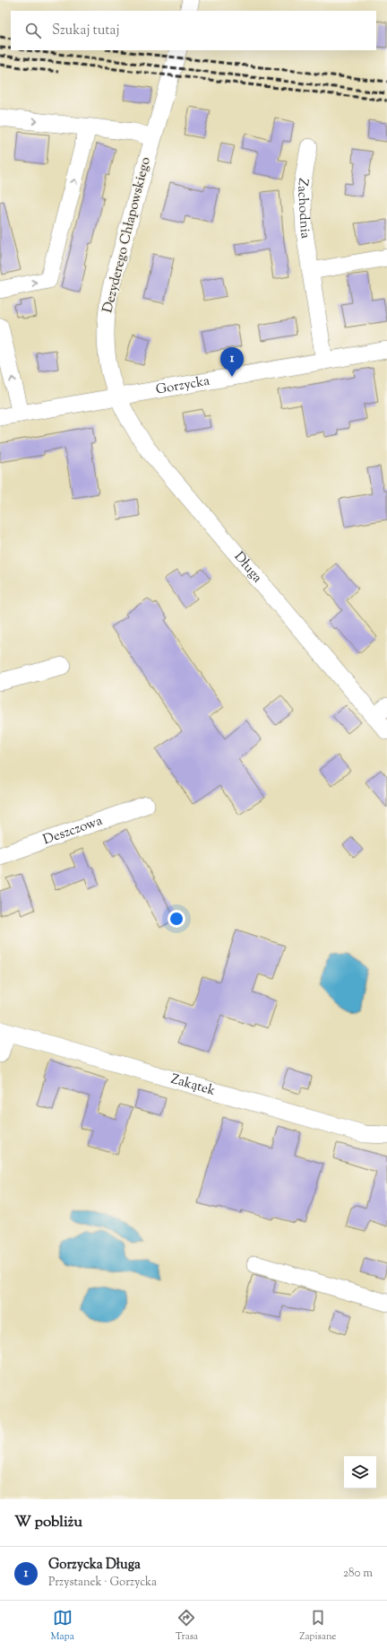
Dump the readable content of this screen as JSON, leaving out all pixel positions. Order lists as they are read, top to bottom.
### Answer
{
  "streets": {
    "street": [
      "Zachodnia",
      "Dezyderego Chłapowskiego",
      "Gorzycka",
      "Długa",
      "Deszczowa",
      "Zakątek"
    ]
  },
  "crossings": [
    ["Zachodnia", "Gorzycka"],
    ["Dezyderego Chłapowskiego", "Gorzycka"],
    ["Dezyderego Chłapowskiego", "Długa"],
    ["Gorzycka", "Długa"]
  ],
  "page": {
    "search": "Szukaj tutaj",
    "pins": "1",
    "heading": "W pobliżu",
    "list": [
      {
        "mark": "1",
        "name": "Gorzycka Długa",
        "note": "Przystanek · Gorzycka",
        "value": "280 m"
      }
    ],
    "nav": ["Mapa", "Trasa", "Zapisane"]
  }
}
